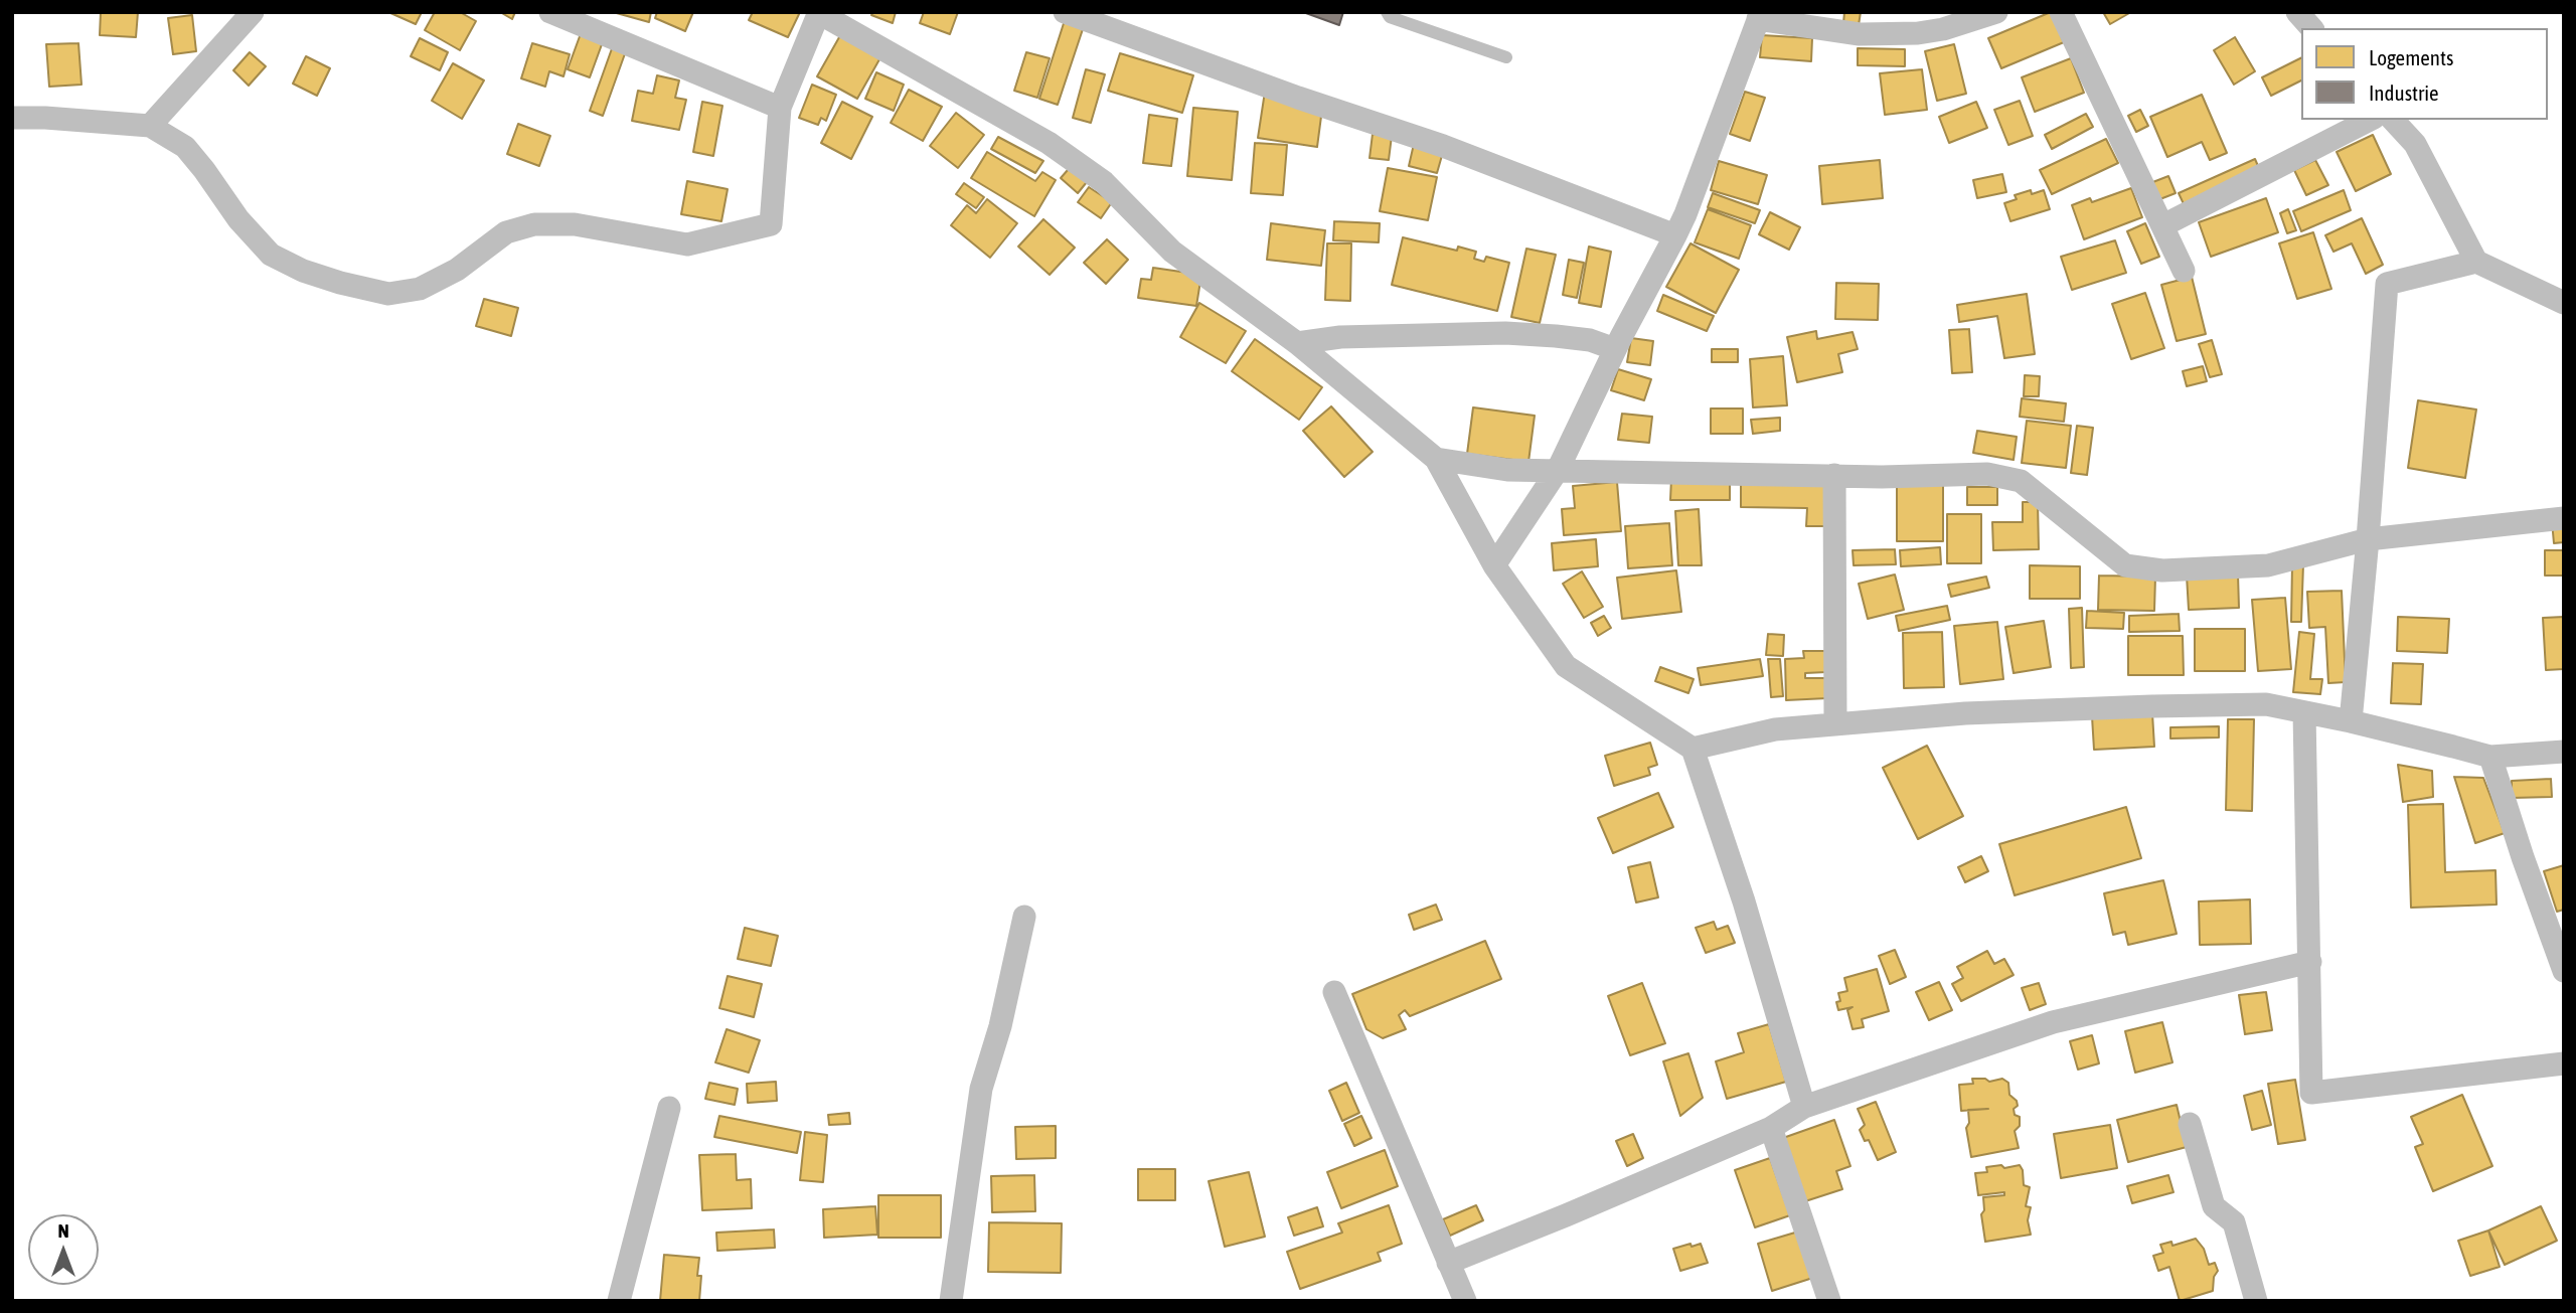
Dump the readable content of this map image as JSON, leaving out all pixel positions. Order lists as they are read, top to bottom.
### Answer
{
  "legend": ["Logements", "Industrie"],
  "north": "top"
}
